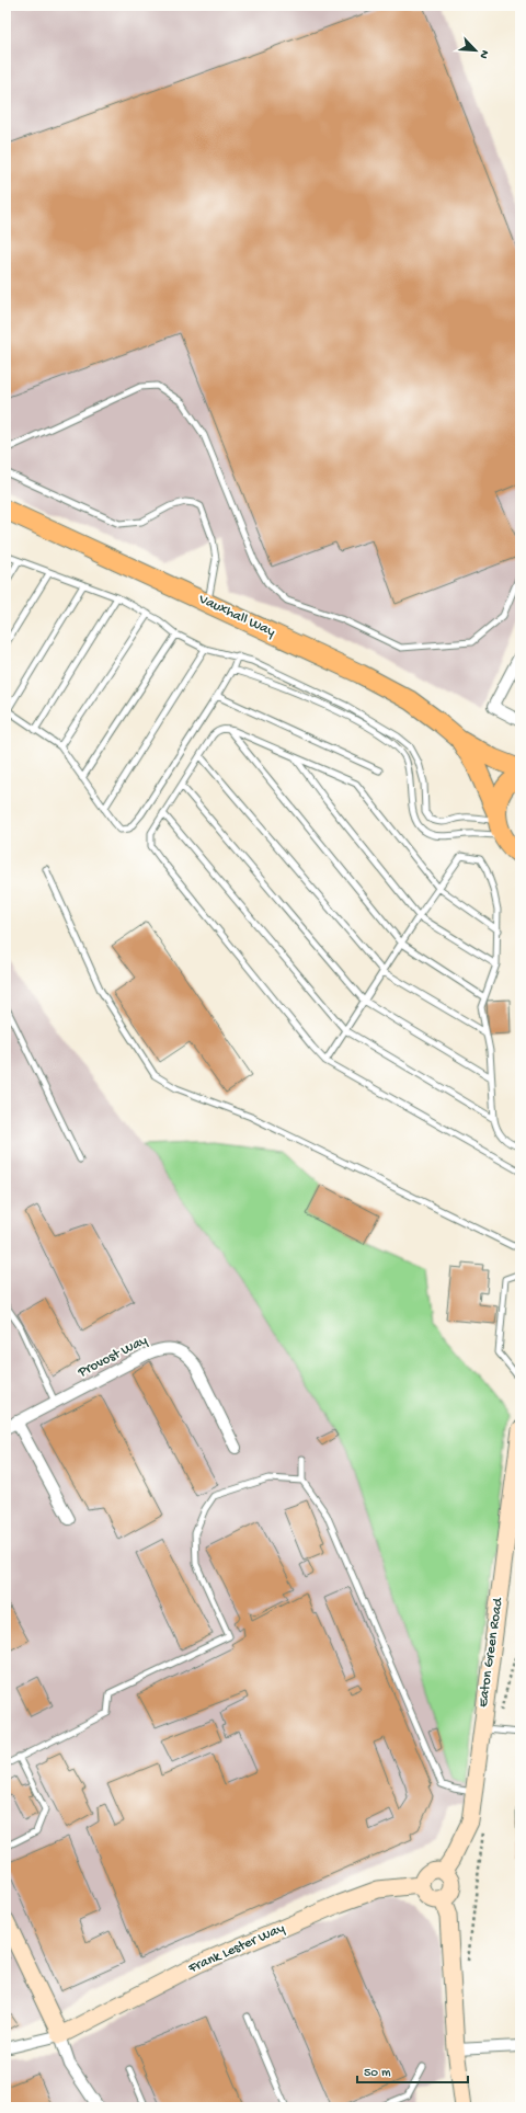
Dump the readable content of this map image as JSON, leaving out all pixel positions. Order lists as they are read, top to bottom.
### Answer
{
  "streets": {
    "main road": ["Vauxhall Way"],
    "street": ["Provost Way", "Eaton Green Road", "Frank Lester Way"]
  },
  "crossings": [
    ["Eaton Green Road", "Frank Lester Way"]
  ],
  "scale_bar": "50 m",
  "north": "bottom right"
}
